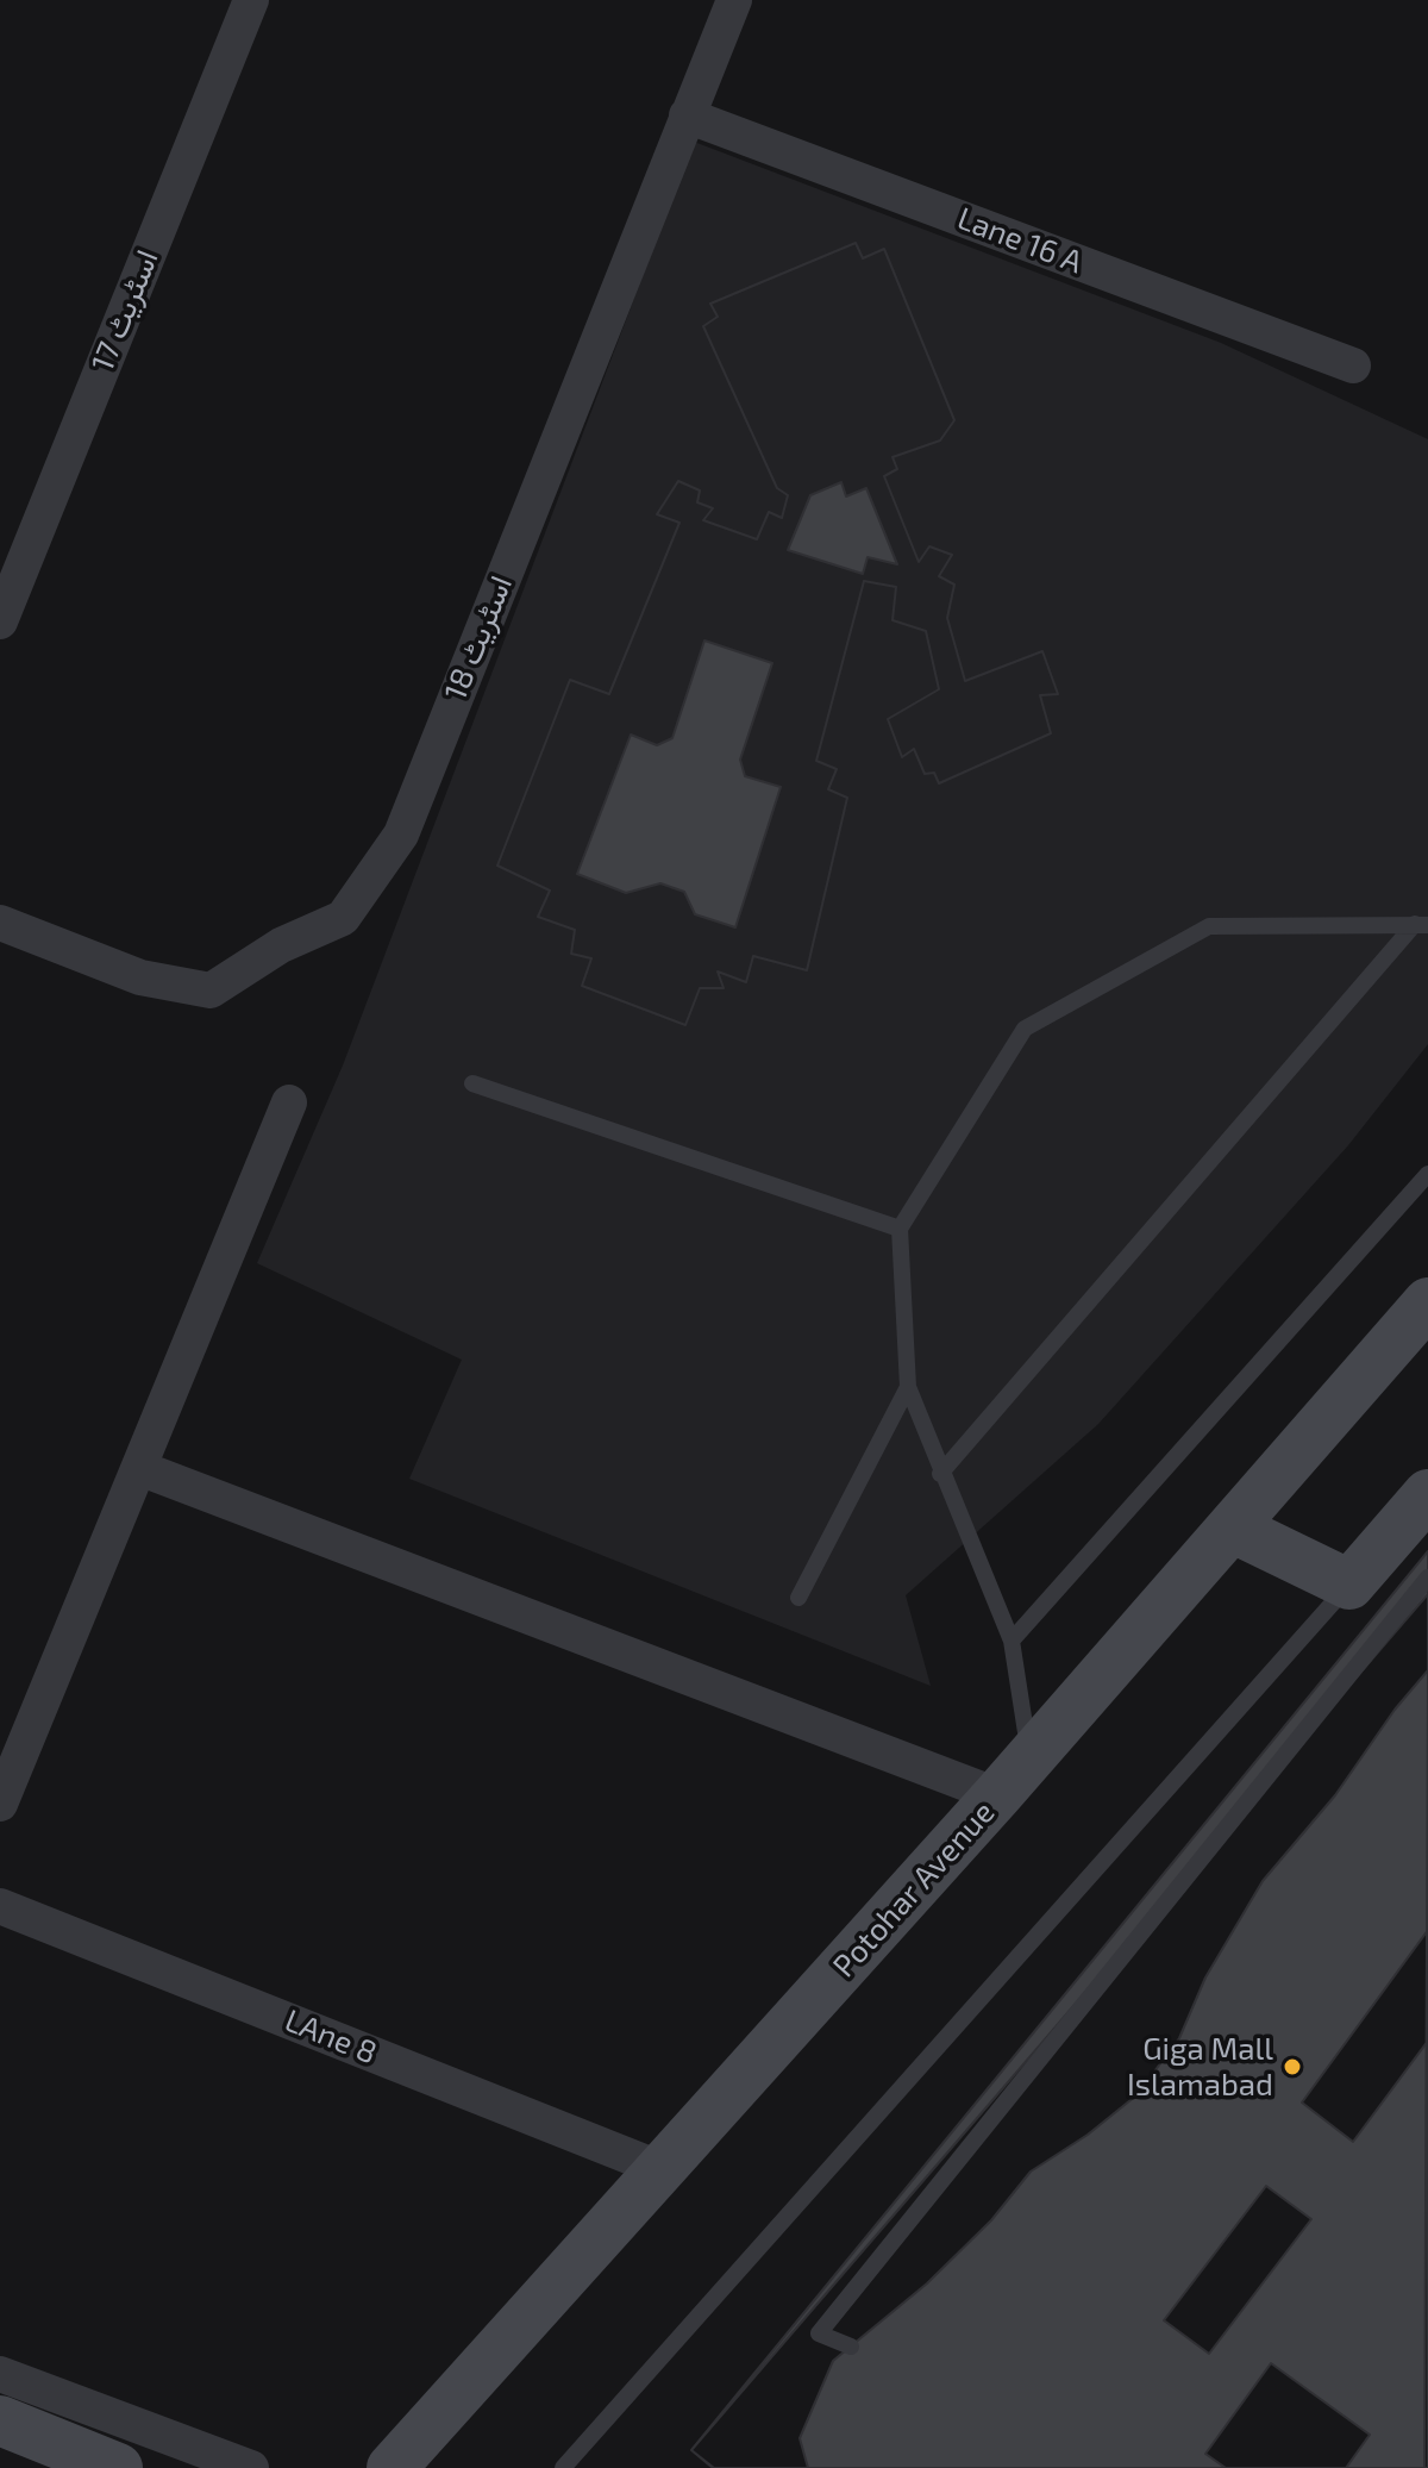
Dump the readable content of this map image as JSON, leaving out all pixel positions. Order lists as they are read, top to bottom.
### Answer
{
  "streets": {
    "street": [
      "Lane 16 A",
      "اسٹریٹ 17",
      "اسٹریٹ 18",
      "Potohar Avenue",
      "LAne 8"
    ]
  },
  "crossings": [
    ["Lane 16 A", "اسٹریٹ 18"],
    ["Potohar Avenue", "LAne 8"]
  ],
  "places": ["Giga Mall Islamabad"]
}
